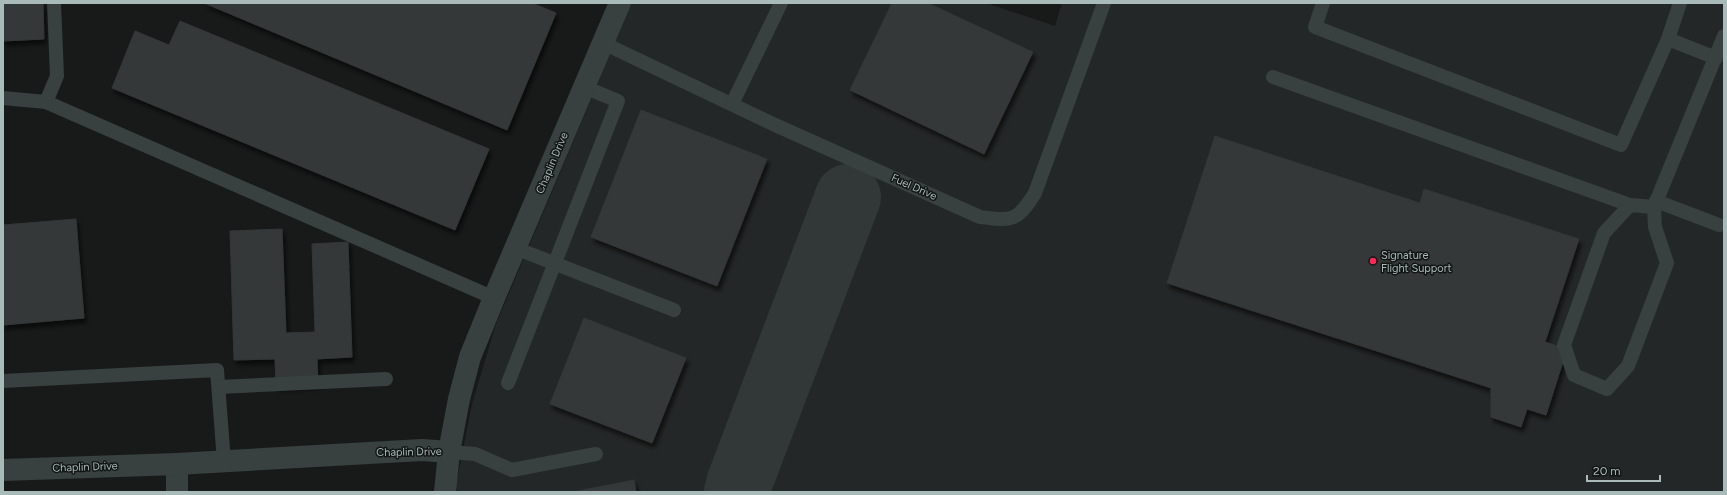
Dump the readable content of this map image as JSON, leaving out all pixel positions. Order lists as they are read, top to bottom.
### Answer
{
  "streets": {
    "street": ["Chaplin Drive"],
    "lane": ["Fuel Drive"]
  },
  "crossings": [
    ["Chaplin Drive", "Fuel Drive"]
  ],
  "places": ["Signature Flight Support"],
  "scale_bar": "20 m"
}
